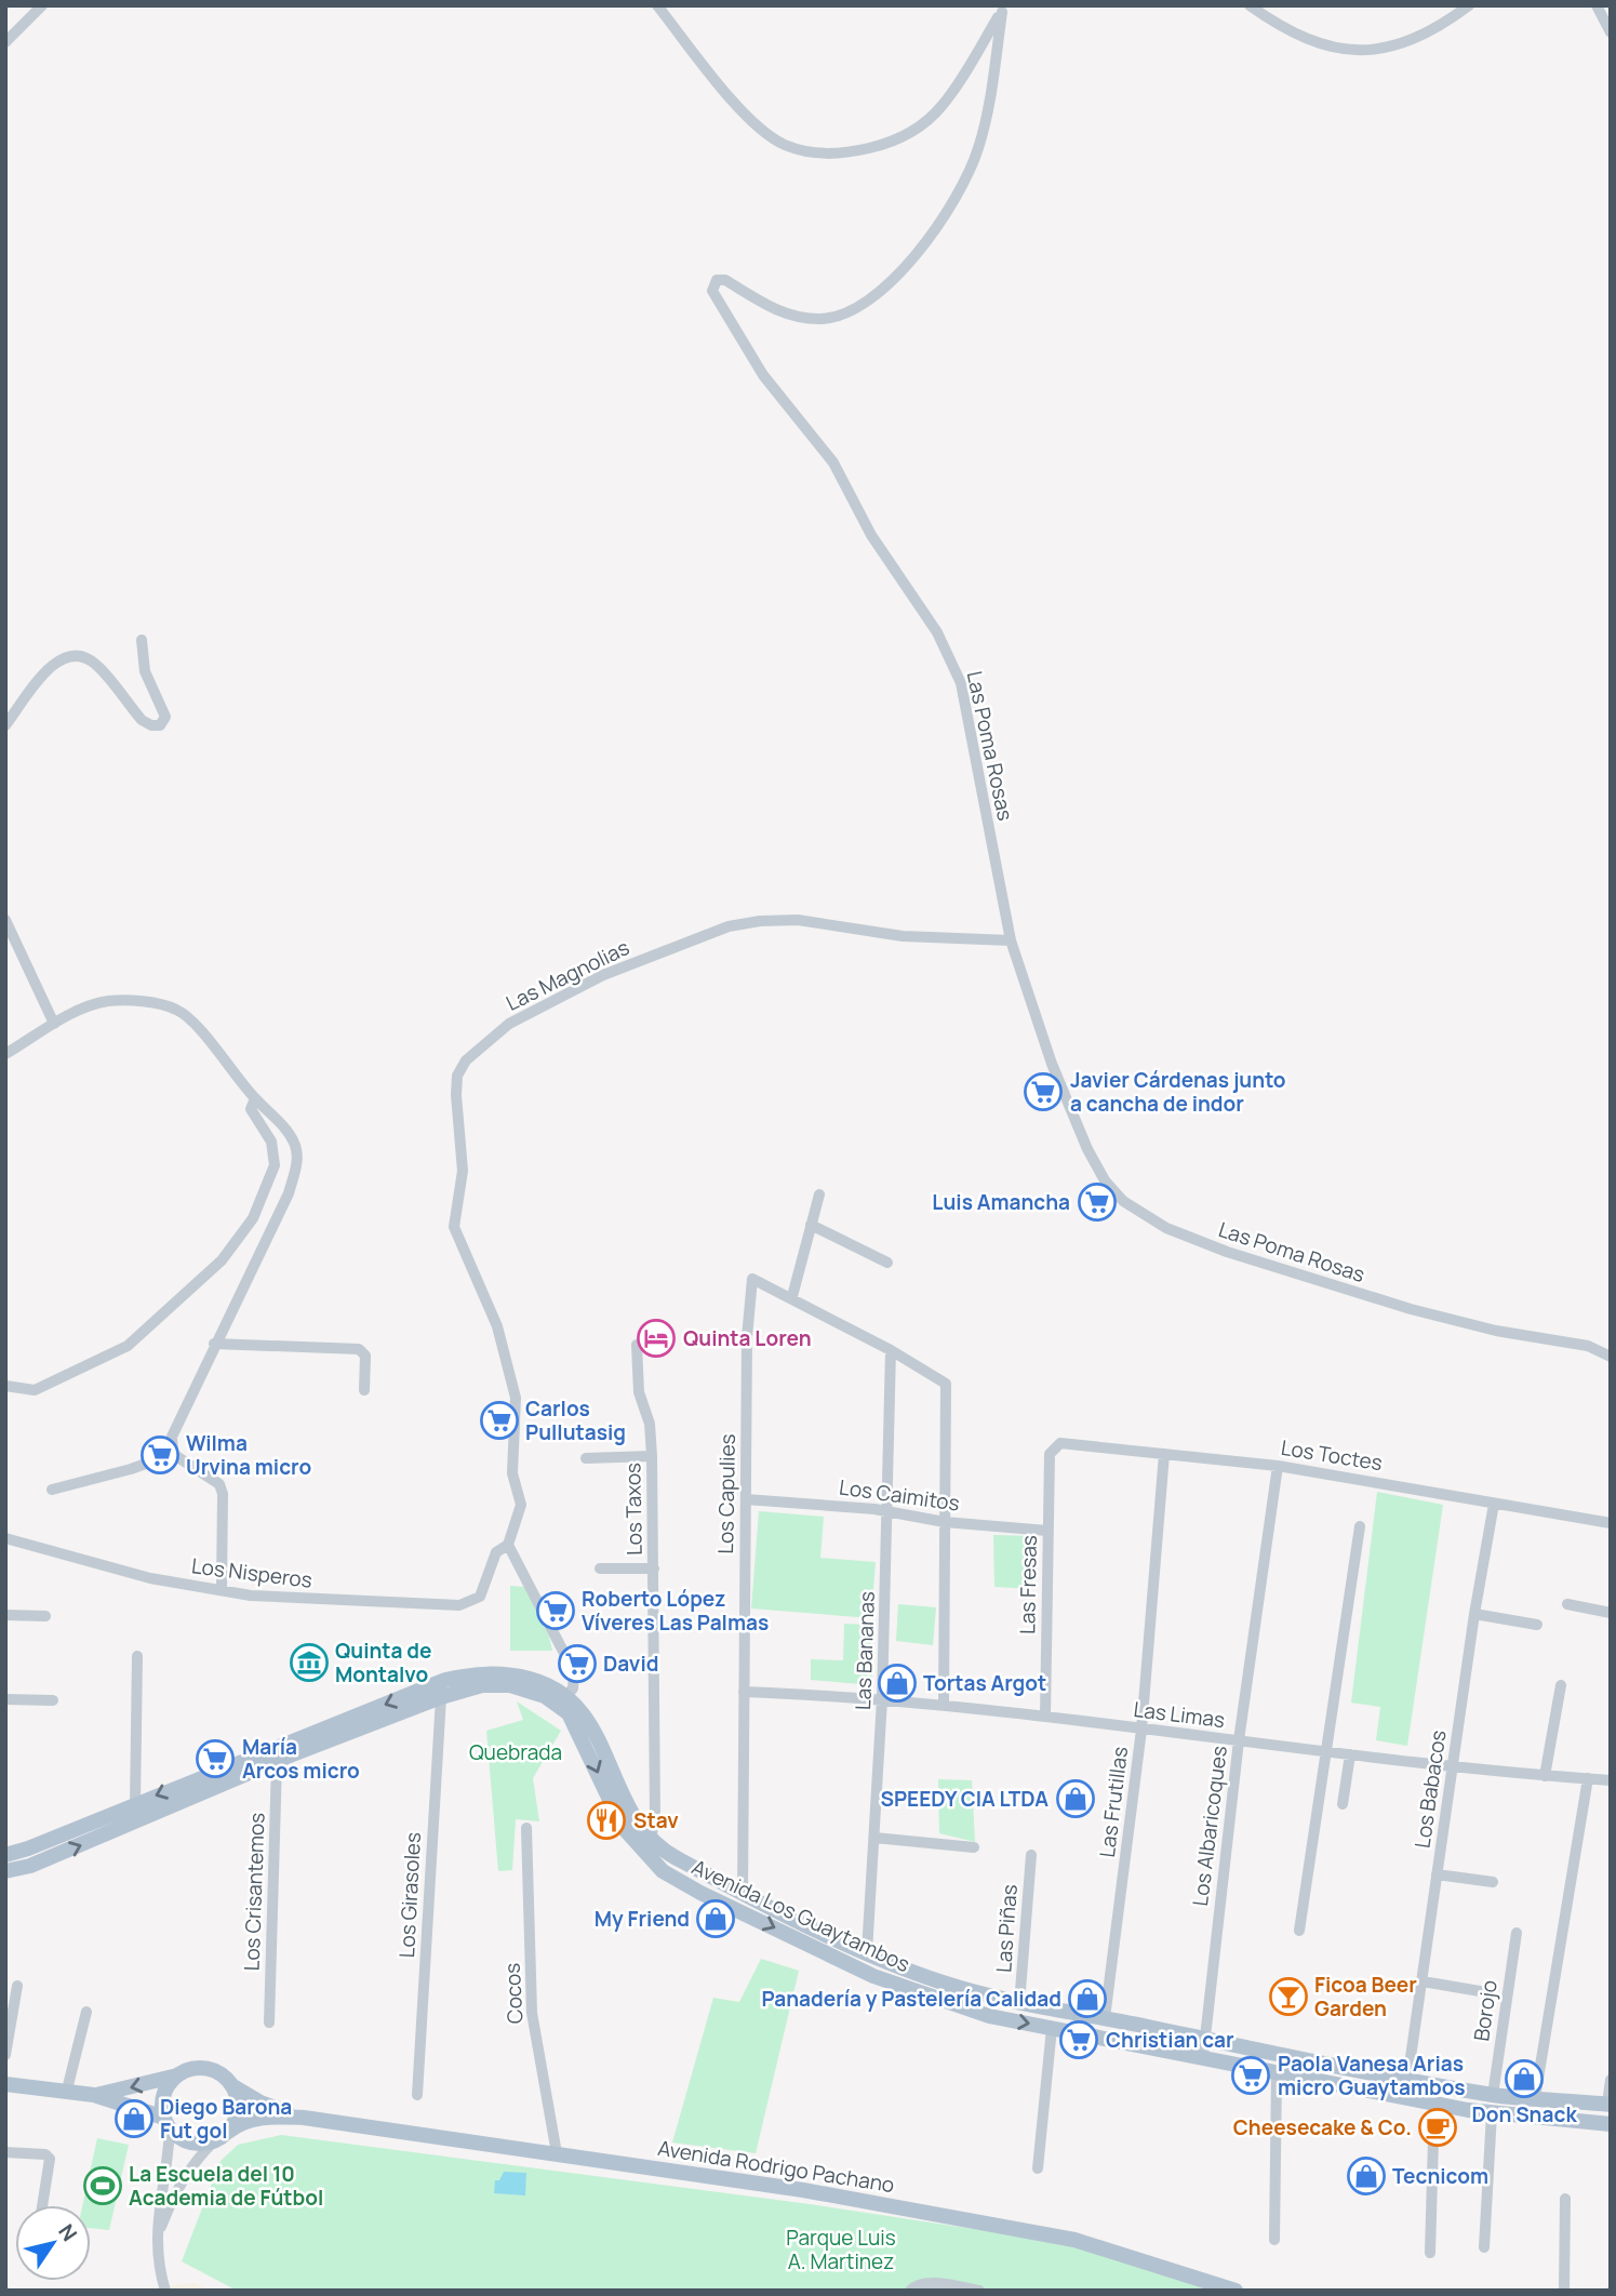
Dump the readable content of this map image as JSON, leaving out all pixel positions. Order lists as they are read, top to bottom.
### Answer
{
  "streets": {
    "main road": ["Avenida Los Guaytambos", "Avenida Rodrigo Pachano"],
    "street": [
      "Las Poma Rosas",
      "Las Magnolias",
      "Los Toctes",
      "Los Capulies",
      "Los Caimitos",
      "Los Taxos",
      "Los Nisperos",
      "Las Fresas",
      "Las Bananas",
      "Las Limas",
      "Los Babacos",
      "Las Frutillas",
      "Los Albaricoques",
      "Los Crisantemos",
      "Los Girasoles",
      "Las Piñas",
      "Cocos",
      "Borojo"
    ]
  },
  "crossings": [
    ["Las Poma Rosas", "Las Magnolias"],
    ["Las Magnolias", "Los Nisperos"],
    ["Los Toctes", "Las Fresas"],
    ["Los Toctes", "Los Babacos"],
    ["Los Toctes", "Las Frutillas"],
    ["Los Toctes", "Los Albaricoques"],
    ["Los Capulies", "Los Caimitos"],
    ["Los Capulies", "Las Limas"],
    ["Los Capulies", "Avenida Los Guaytambos"],
    ["Los Caimitos", "Las Fresas"],
    ["Los Caimitos", "Las Bananas"],
    ["Los Taxos", "Avenida Los Guaytambos"],
    ["Las Fresas", "Las Limas"],
    ["Las Bananas", "Las Limas"],
    ["Las Bananas", "Avenida Los Guaytambos"],
    ["Las Limas", "Los Babacos"],
    ["Las Limas", "Las Frutillas"],
    ["Las Limas", "Los Albaricoques"],
    ["Los Babacos", "Avenida Los Guaytambos"],
    ["Las Frutillas", "Avenida Los Guaytambos"],
    ["Los Albaricoques", "Avenida Los Guaytambos"],
    ["Avenida Los Guaytambos", "Las Piñas"],
    ["Avenida Los Guaytambos", "Borojo"],
    ["Cocos", "Avenida Rodrigo Pachano"]
  ],
  "parks": ["Quebrada", "Parque Luis A. Martinez"],
  "places": {
    "supermarket": [
      "Javier Cárdenas junto a cancha de indor",
      "Luis Amancha",
      "Carlos Pullutasig",
      "Wilma Urvina micro",
      "Roberto López Víveres Las Palmas",
      "David",
      "María Arcos micro",
      "Christian car",
      "Paola Vanesa Arias micro Guaytambos"
    ],
    "hotel": ["Quinta Loren"],
    "museum": ["Quinta de Montalvo"],
    "shop": [
      "Tortas Argot",
      "SPEEDY CIA LTDA",
      "My Friend",
      "Panadería y Pastelería Calidad",
      "Don Snack",
      "Diego Barona Fut gol",
      "Tecnicom"
    ],
    "restaurant": ["Stav"],
    "bar": ["Ficoa Beer Garden"],
    "cafe": ["Cheesecake & Co."],
    "sports": ["La Escuela del 10 Academia de Fútbol"]
  },
  "north": "top right"
}
